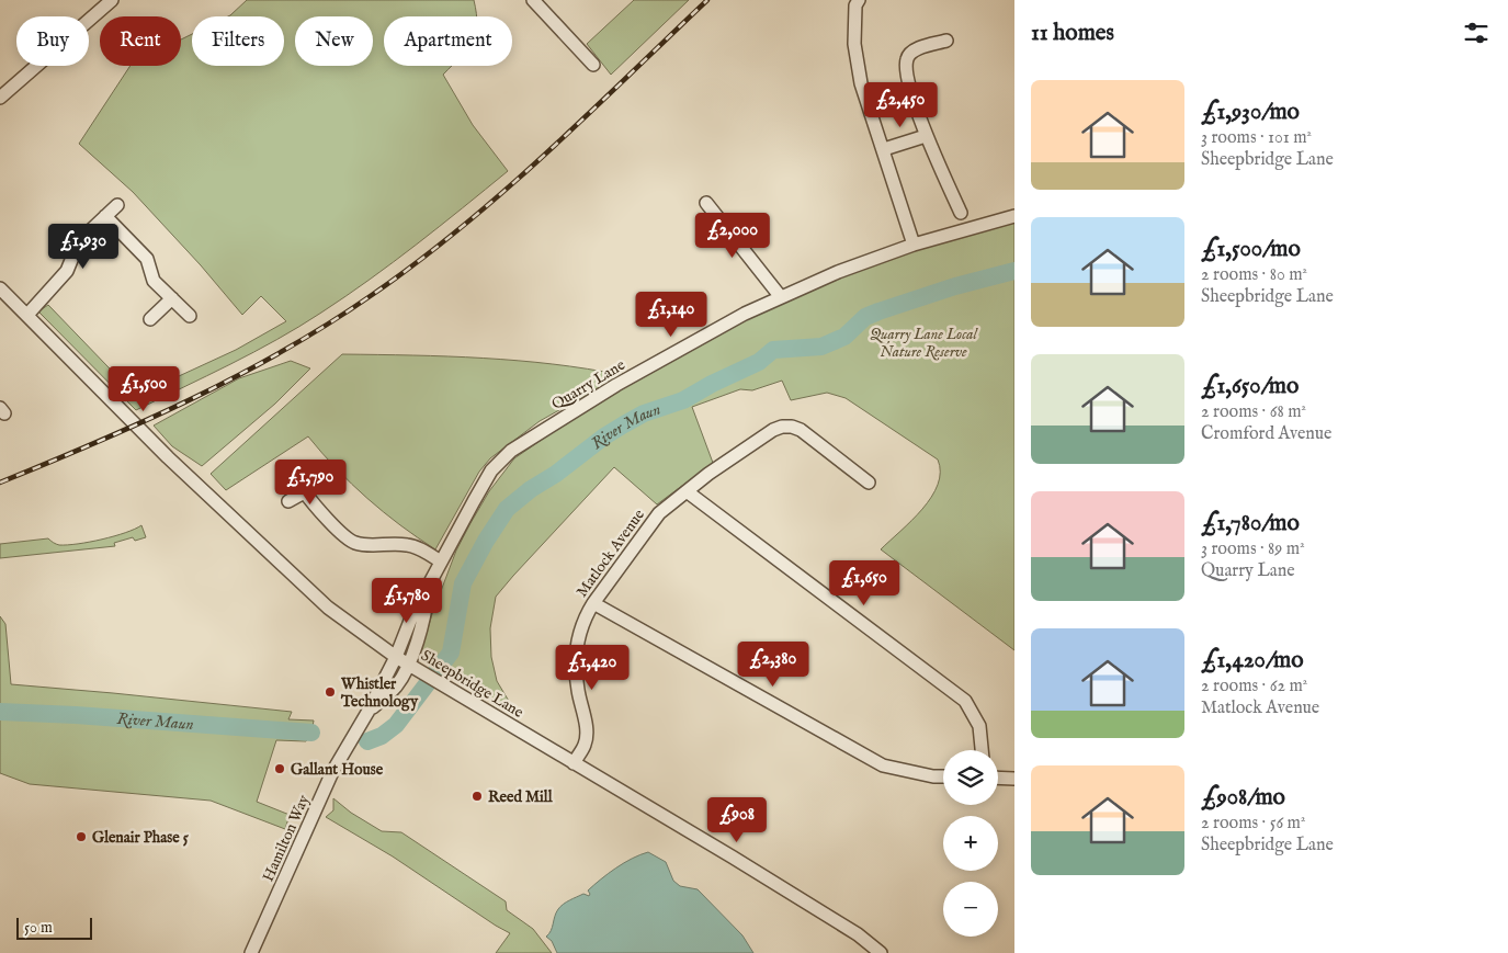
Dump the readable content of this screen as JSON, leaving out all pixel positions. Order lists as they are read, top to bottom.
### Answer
{
  "streets": {
    "street": [
      "Quarry Lane",
      "Matlock Avenue",
      "Sheepbridge Lane",
      "Hamilton Way"
    ]
  },
  "crossings": [
    ["Quarry Lane", "Sheepbridge Lane"],
    ["Quarry Lane", "Hamilton Way"],
    ["Matlock Avenue", "Sheepbridge Lane"],
    ["Sheepbridge Lane", "Hamilton Way"]
  ],
  "water": ["River Maun"],
  "parks": ["Quarry Lane Local Nature Reserve"],
  "places": [
    "Whistler Technology",
    "Gallant House",
    "Reed Mill",
    "Glenair Phase 5"
  ],
  "scale_bar": "50 m",
  "page": {
    "heading": "11 homes",
    "chip": [
      "Buy",
      "Rent",
      "Filters",
      "New",
      "Apartment"
    ],
    "list": [
      {
        "name": "£1,930/mo",
        "note": "3 rooms · 101 m² · Sheepbridge Lane"
      },
      {
        "name": "£1,500/mo",
        "note": "2 rooms · 80 m² · Sheepbridge Lane"
      },
      {
        "name": "£1,650/mo",
        "note": "2 rooms · 68 m² · Cromford Avenue"
      },
      {
        "name": "£1,780/mo",
        "note": "3 rooms · 89 m² · Quarry Lane"
      },
      {
        "name": "£1,420/mo",
        "note": "2 rooms · 62 m² · Matlock Avenue"
      },
      {
        "name": "£908/mo",
        "note": "2 rooms · 56 m² · Sheepbridge Lane"
      }
    ],
    "price": [
      "£2,450",
      "£2,000",
      "£1,930",
      "£1,140",
      "£1,500",
      "£1,790",
      "£1,650",
      "£1,780",
      "£2,380",
      "£1,420",
      "£908"
    ],
    "map_buttons": ["+", "−"],
    "scale": "50 m"
  }
}
